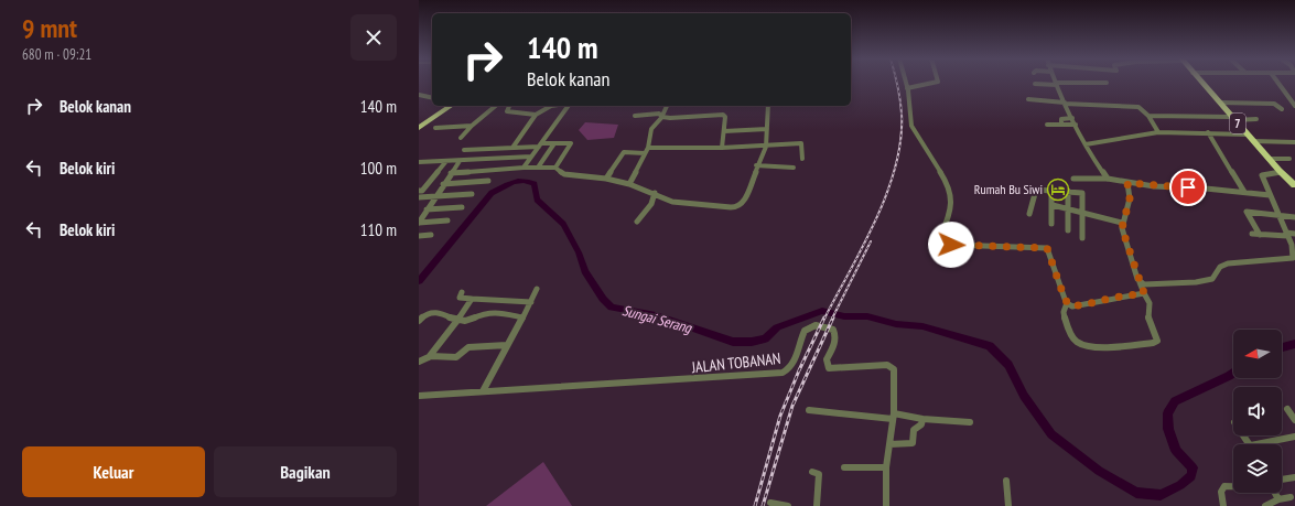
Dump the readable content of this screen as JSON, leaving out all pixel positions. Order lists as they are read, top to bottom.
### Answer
{
  "streets": {
    "highway": ["7"],
    "street": ["JALAN TOBANAN"]
  },
  "water": ["Sungai Serang"],
  "places": {
    "hotel": ["Rumah Bu Siwi"]
  },
  "north": "left",
  "page": {
    "heading": ["9 mnt", "680 m · 09:21"],
    "turn": ["140 m", "Belok kanan"],
    "list": [
      {
        "name": "Belok kanan",
        "value": "140 m"
      },
      {
        "name": "Belok kiri",
        "value": "100 m"
      },
      {
        "name": "Belok kiri",
        "value": "110 m"
      }
    ],
    "buttons": ["Keluar", "Bagikan"]
  }
}
